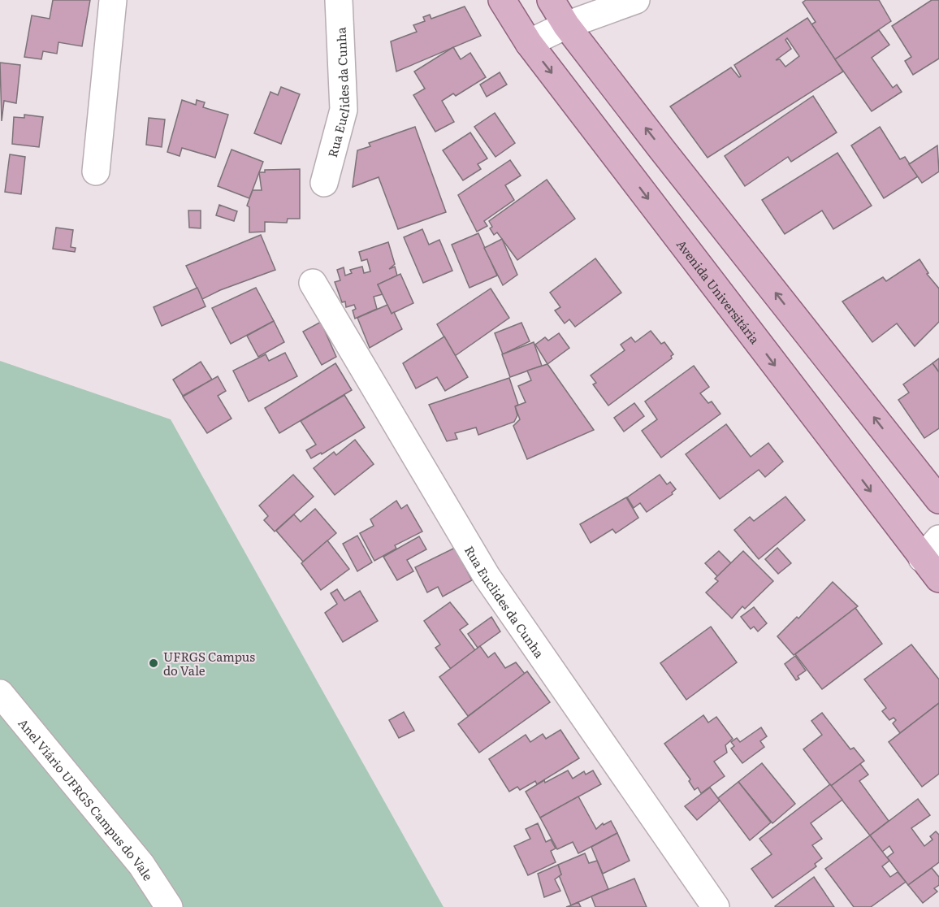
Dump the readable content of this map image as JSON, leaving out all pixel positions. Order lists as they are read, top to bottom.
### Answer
{
  "streets": {
    "main road": ["Avenida Universitária"],
    "street": ["Rua Euclides da Cunha", "Anel Viário UFRGS Campus do Vale"]
  },
  "places": ["UFRGS Campus do Vale"]
}
